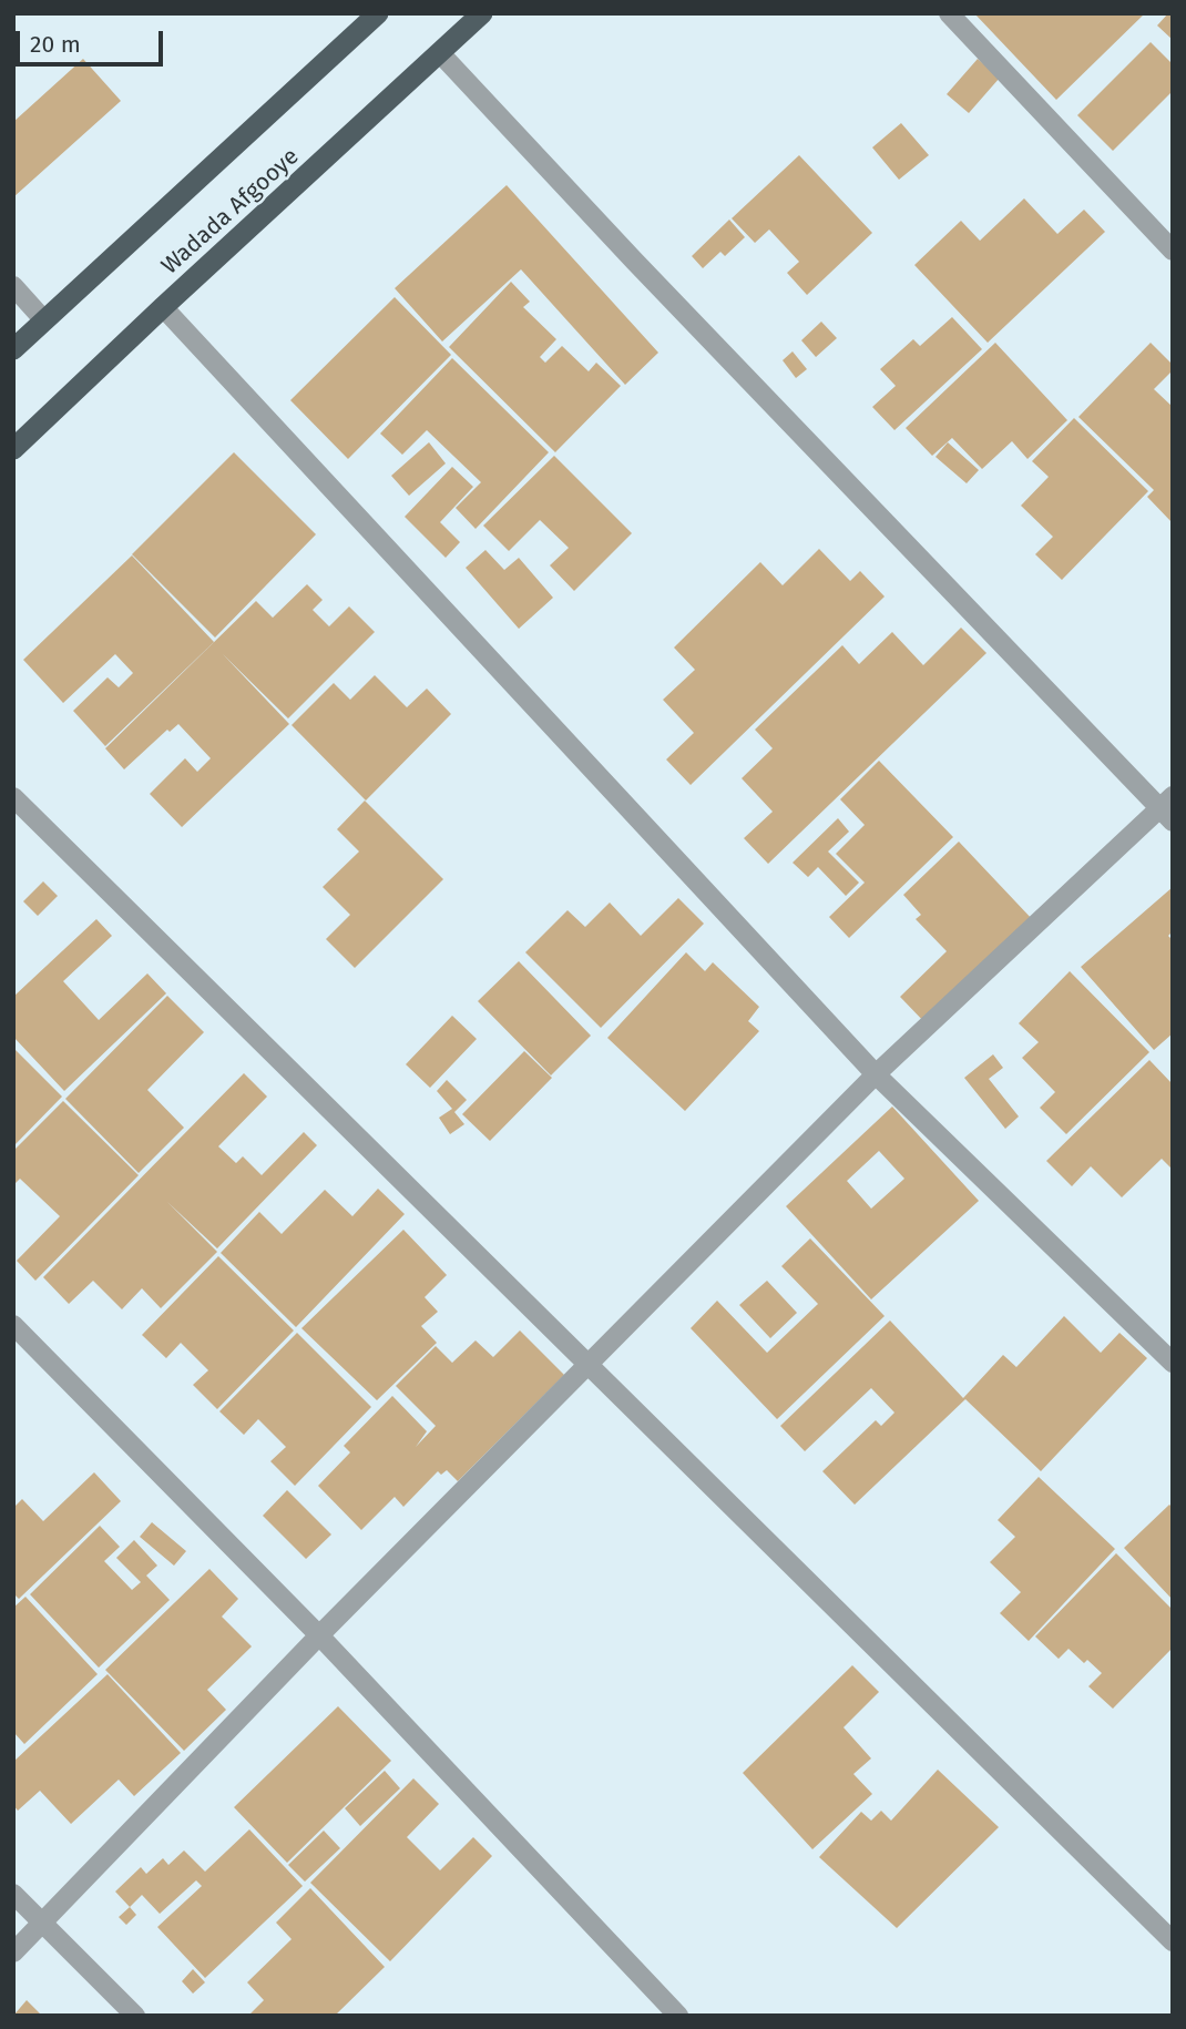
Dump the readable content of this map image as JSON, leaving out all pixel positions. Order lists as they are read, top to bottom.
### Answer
{
  "streets": {
    "highway": ["Wadada Afgooye"]
  },
  "scale_bar": "20 m"
}
